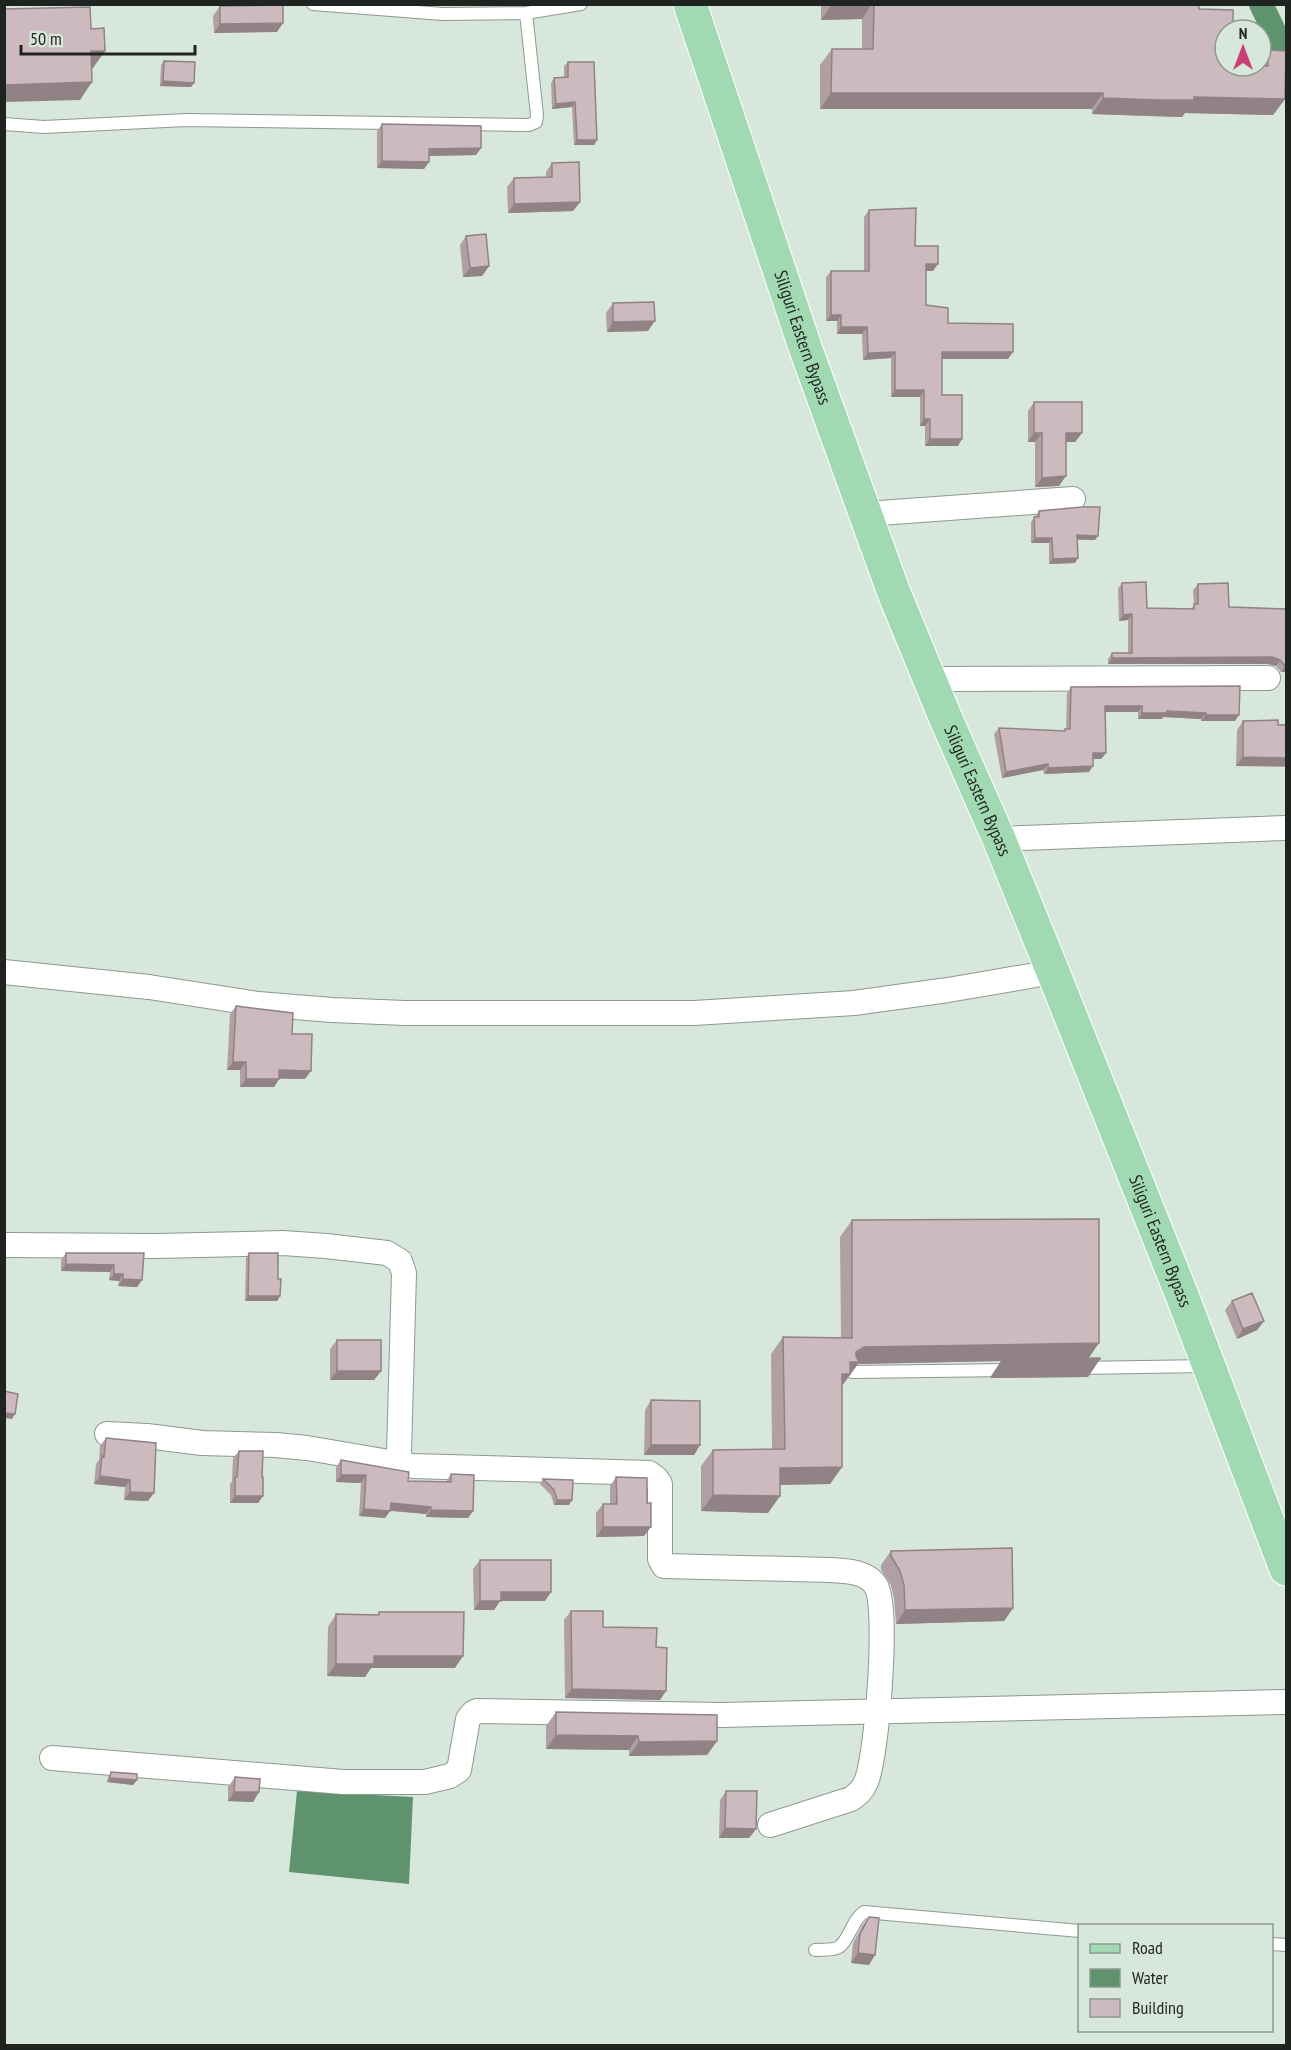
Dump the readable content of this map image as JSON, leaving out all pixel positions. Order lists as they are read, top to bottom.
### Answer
{
  "streets": {
    "main road": ["Siliguri Eastern Bypass"]
  },
  "legend": ["Road", "Water", "Building"],
  "scale_bar": "50 m",
  "north": "top"
}
